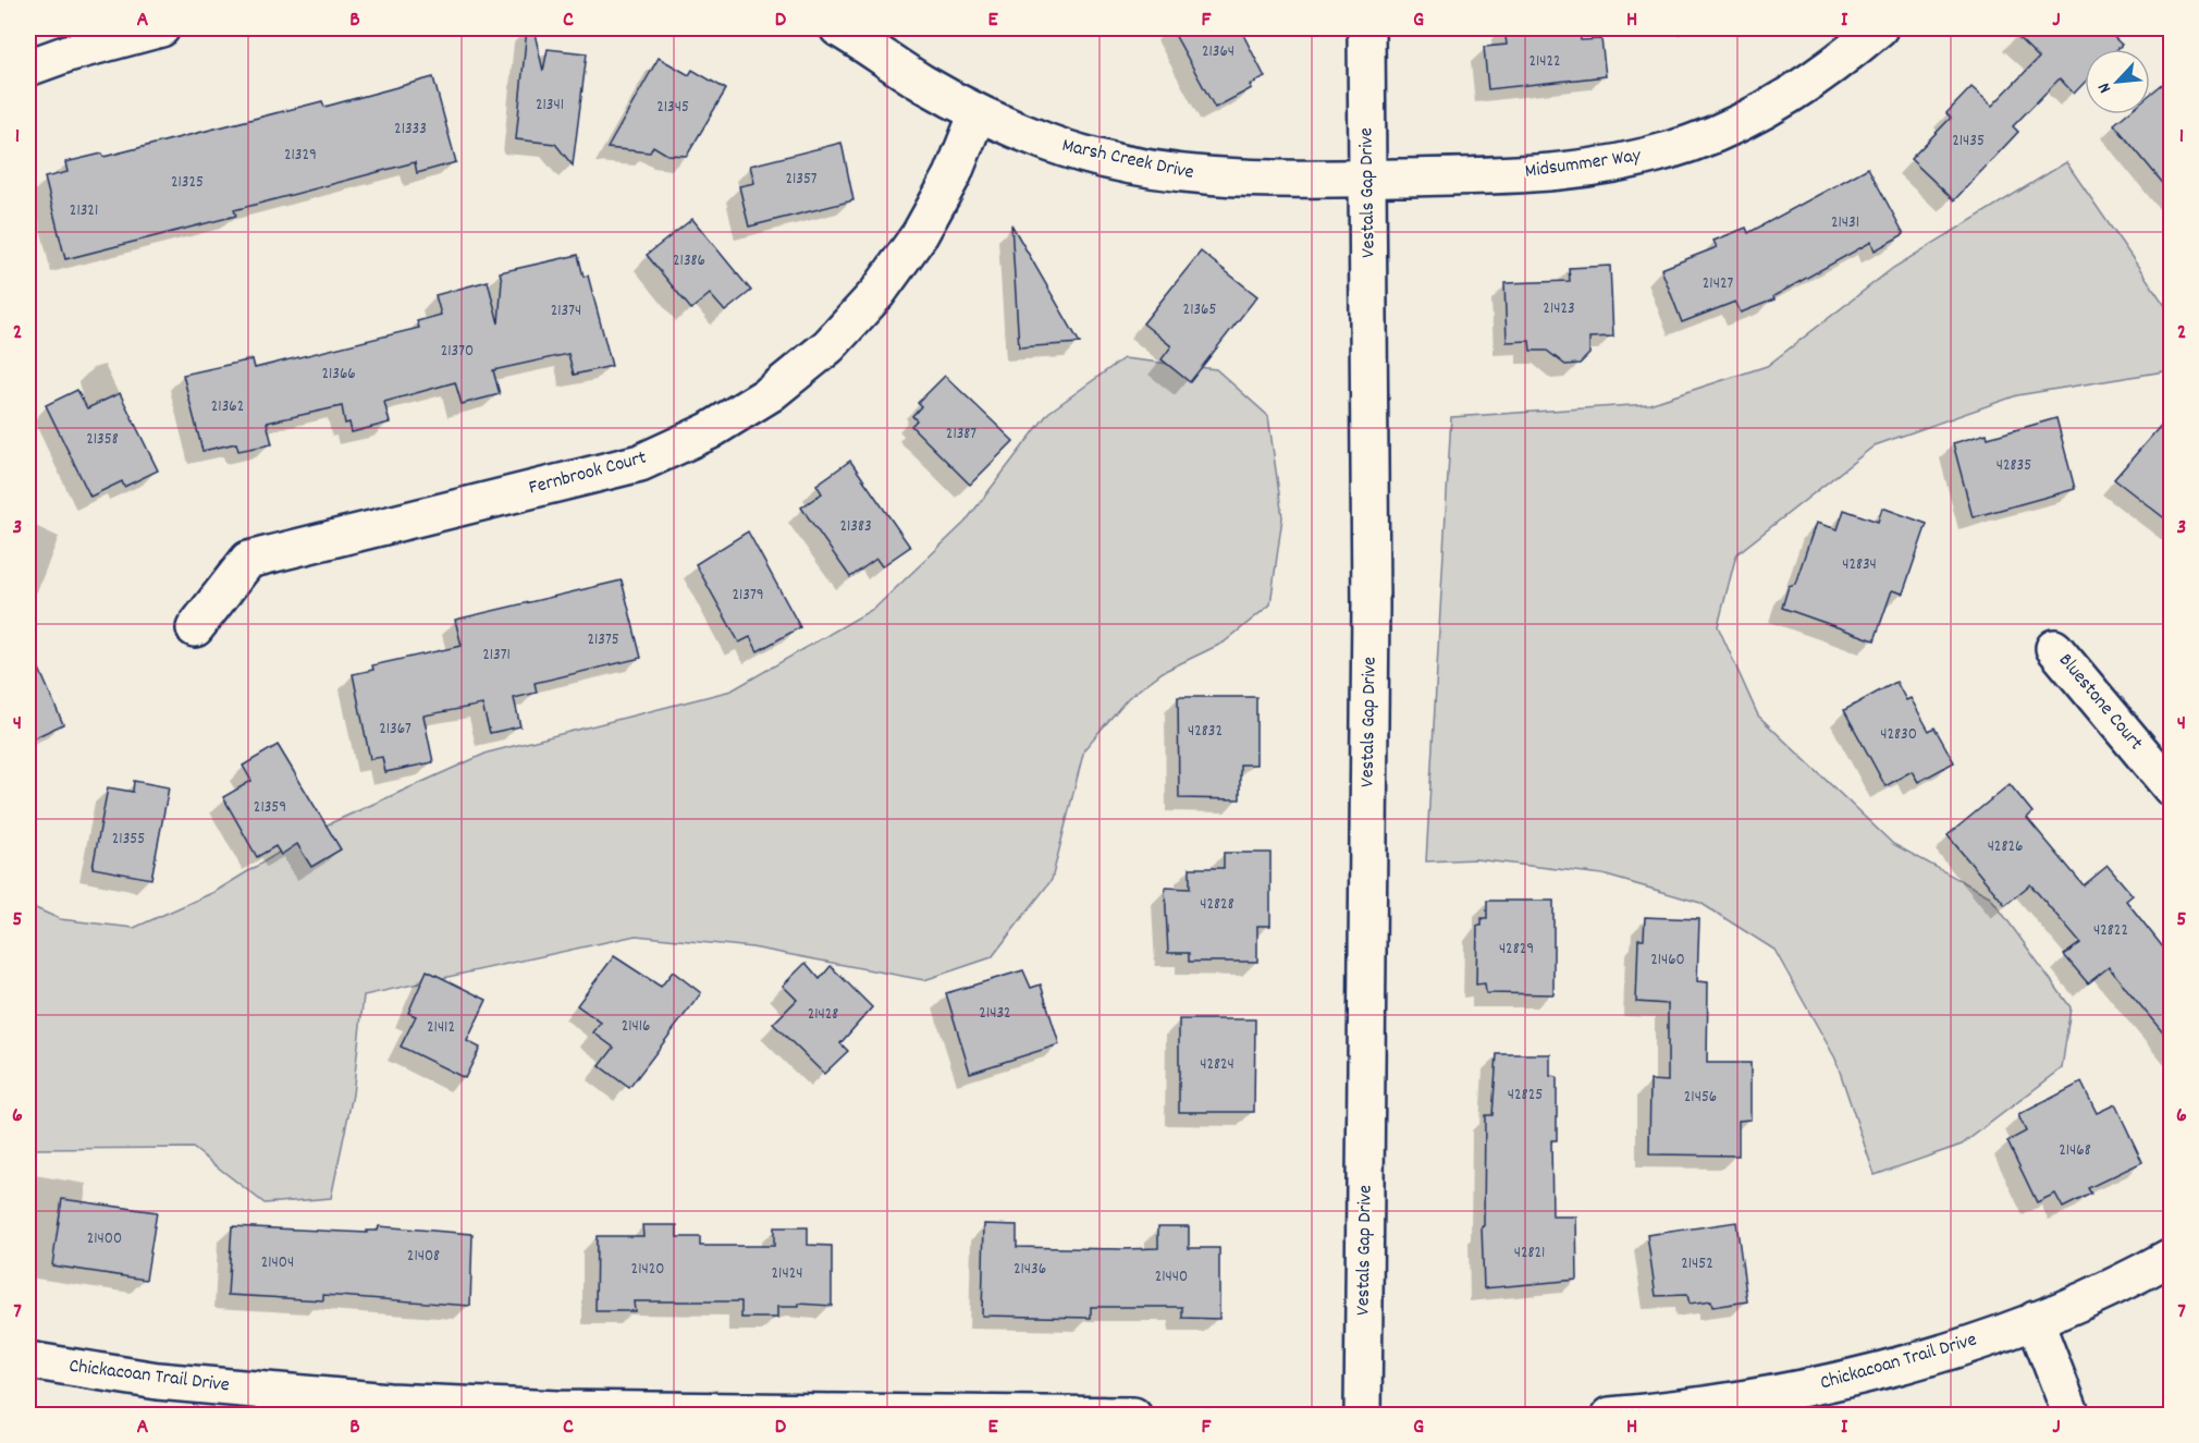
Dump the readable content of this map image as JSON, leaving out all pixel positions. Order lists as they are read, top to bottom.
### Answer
{
  "streets": {
    "street": [
      "Marsh Creek Drive",
      "Midsummer Way",
      "Vestals Gap Drive",
      "Fernbrook Court",
      "Bluestone Court",
      "Chickacoan Trail Drive"
    ]
  },
  "crossings": [
    ["Marsh Creek Drive", "Midsummer Way"],
    ["Marsh Creek Drive", "Vestals Gap Drive"],
    ["Marsh Creek Drive", "Fernbrook Court"],
    ["Midsummer Way", "Vestals Gap Drive"]
  ],
  "house_numbers": [
    "21364",
    "21422",
    "21341",
    "21345",
    "21333",
    "21435",
    "21329",
    "21357",
    "21325",
    "21321",
    "21431",
    "21386",
    "21427",
    "21423",
    "21365",
    "21374",
    "21370",
    "21366",
    "21362",
    "21387",
    "21358",
    "42835",
    "21383",
    "42834",
    "21379",
    "21375",
    "21371",
    "21367",
    "42832",
    "42830",
    "21359",
    "21355",
    "42826",
    "42828",
    "42822",
    "42829",
    "21460",
    "21432",
    "21428",
    "21416",
    "21412",
    "42824",
    "42825",
    "21456",
    "21468",
    "21400",
    "42821",
    "21408",
    "21404",
    "21452",
    "21420",
    "21436",
    "21424",
    "21440"
  ],
  "north": "bottom left",
  "grid": {
    "columns": [
      "A",
      "B",
      "C",
      "D",
      "E",
      "F",
      "G",
      "H",
      "I",
      "J"
    ],
    "rows": [
      "1",
      "2",
      "3",
      "4",
      "5",
      "6",
      "7"
    ]
  }
}
